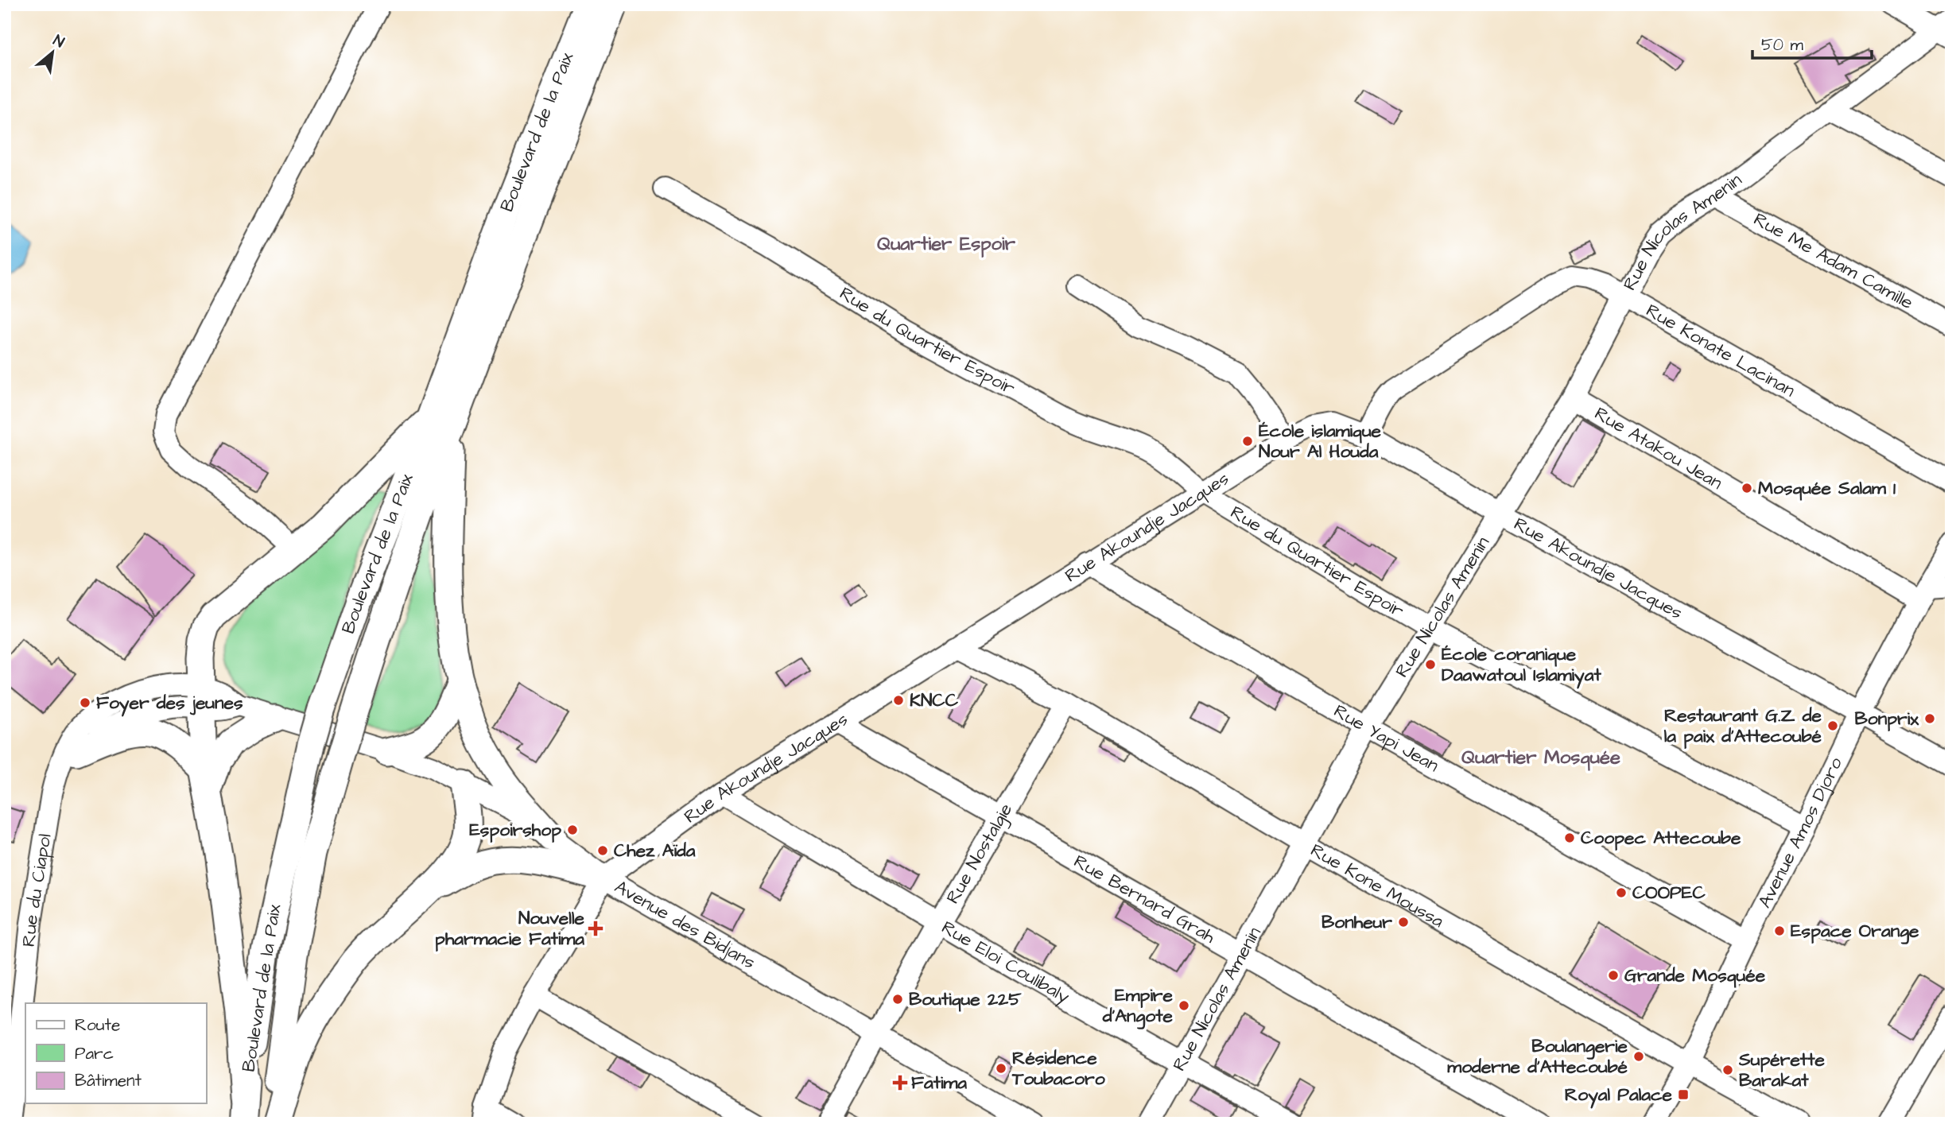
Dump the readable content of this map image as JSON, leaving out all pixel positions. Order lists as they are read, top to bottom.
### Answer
{
  "streets": {
    "main road": ["Boulevard de la Paix"],
    "street": [
      "Rue Nicolas Amenin",
      "Rue Me Adam Camille",
      "Rue du Quartier Espoir",
      "Rue Konate Lacinan",
      "Rue Atakou Jean",
      "Rue Akoundje Jacques",
      "Rue Yapi Jean",
      "Avenue Amos Djoro",
      "Rue Nostalgie",
      "Rue Kone Moussa",
      "Rue du Ciapol",
      "Rue Bernard Grah",
      "Avenue des Bidjans",
      "Rue Eloi Coulibaly"
    ]
  },
  "crossings": [
    ["Boulevard de la Paix", "Rue du Ciapol"],
    ["Boulevard de la Paix", "Avenue des Bidjans"],
    ["Rue Nicolas Amenin", "Rue Me Adam Camille"],
    ["Rue Nicolas Amenin", "Rue du Quartier Espoir"],
    ["Rue Nicolas Amenin", "Rue Konate Lacinan"],
    ["Rue Nicolas Amenin", "Rue Atakou Jean"],
    ["Rue Nicolas Amenin", "Rue Akoundje Jacques"],
    ["Rue Nicolas Amenin", "Rue Yapi Jean"],
    ["Rue Nicolas Amenin", "Rue Kone Moussa"],
    ["Rue Nicolas Amenin", "Rue Bernard Grah"],
    ["Rue Nicolas Amenin", "Rue Eloi Coulibaly"],
    ["Rue du Quartier Espoir", "Rue Akoundje Jacques"],
    ["Rue du Quartier Espoir", "Avenue Amos Djoro"],
    ["Rue Konate Lacinan", "Rue Akoundje Jacques"],
    ["Rue Atakou Jean", "Avenue Amos Djoro"],
    ["Rue Akoundje Jacques", "Rue Yapi Jean"],
    ["Rue Akoundje Jacques", "Avenue Amos Djoro"],
    ["Rue Akoundje Jacques", "Rue Kone Moussa"],
    ["Rue Akoundje Jacques", "Rue Bernard Grah"],
    ["Rue Akoundje Jacques", "Avenue des Bidjans"],
    ["Rue Akoundje Jacques", "Rue Eloi Coulibaly"],
    ["Rue Yapi Jean", "Avenue Amos Djoro"],
    ["Avenue Amos Djoro", "Rue Kone Moussa"],
    ["Rue Nostalgie", "Rue Kone Moussa"],
    ["Rue Nostalgie", "Rue Bernard Grah"],
    ["Rue Nostalgie", "Avenue des Bidjans"],
    ["Rue Nostalgie", "Rue Eloi Coulibaly"],
    ["Rue du Ciapol", "Avenue des Bidjans"]
  ],
  "districts": ["Quartier Espoir", "Quartier Mosquée"],
  "places": {
    "other": [
      "École islamique Nour Al Houda",
      "Mosquée Salam 1",
      "École coranique Daawatoul Islamiyat",
      "KNCC",
      "Foyer des jeunes",
      "Bonprix",
      "Restaurant G.Z de la paix d’Attecoubé",
      "Espoirshop",
      "Coopec Attecoube",
      "Chez Aïda",
      "COOPEC",
      "Bonheur",
      "Espace Orange",
      "Grande Mosquée",
      "Boutique 225",
      "Empire d‘Angote",
      "Boulangerie moderne d‘Attecoubé",
      "Résidence Toubacoro",
      "Supérette Barakat"
    ],
    "health": ["Nouvelle pharmacie Fatima", "Fatima"],
    "transit": ["Royal Palace"]
  },
  "legend": ["Route", "Parc", "Bâtiment"],
  "scale_bar": "50 m",
  "north": "top right"
}
